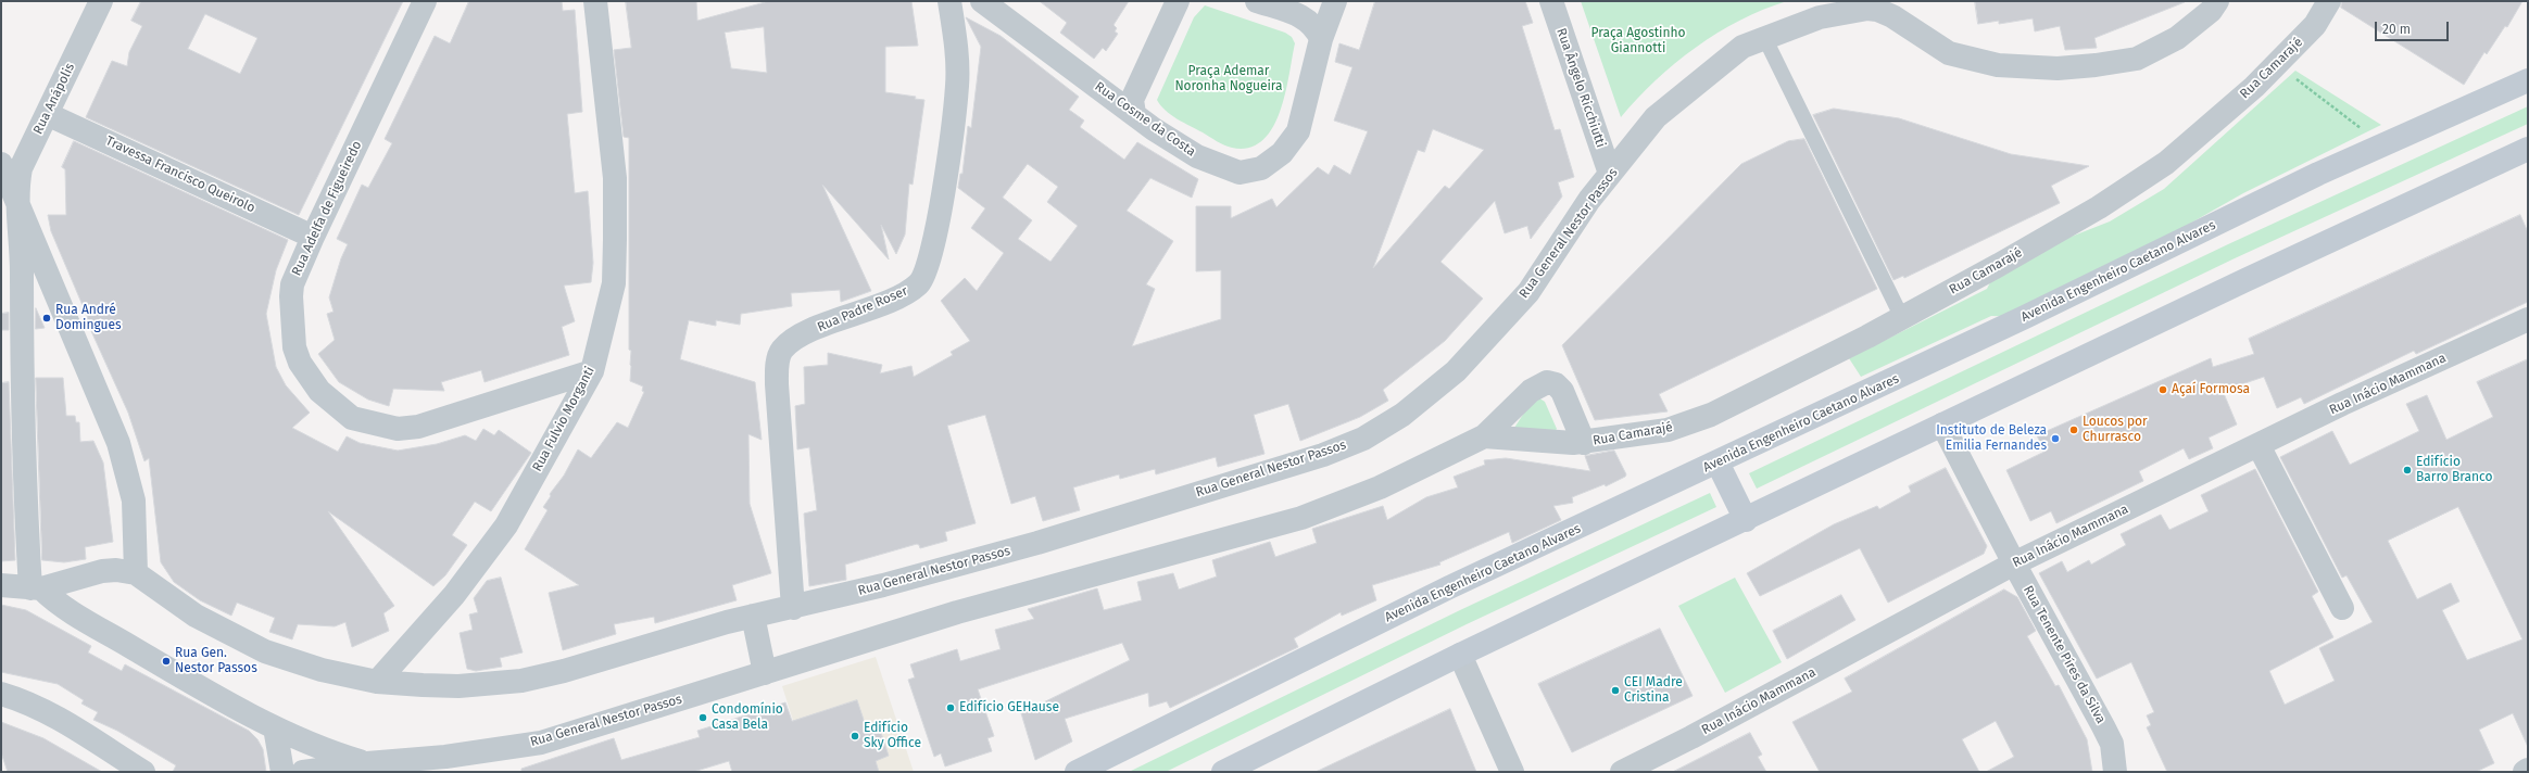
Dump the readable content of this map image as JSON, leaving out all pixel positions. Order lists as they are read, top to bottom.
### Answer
{
  "streets": {
    "street": [
      "Rua Camarajé",
      "Rua Ângelo Ricchiutti",
      "Rua Anápolis",
      "Rua Cosme da Costa",
      "Travessa Francisco Queirolo",
      "Rua Adelfa de Figueiredo",
      "Rua General Nestor Passos",
      "Avenida Engenheiro Caetano Alvares",
      "Rua Padre Roser",
      "Rua Inácio Mammana",
      "Rua Fulvio Morganti",
      "Rua Tenente Píres da Silva"
    ]
  },
  "crossings": [
    ["Rua Camarajé", "Rua General Nestor Passos"],
    ["Rua Ângelo Ricchiutti", "Rua General Nestor Passos"],
    ["Rua Anápolis", "Travessa Francisco Queirolo"],
    ["Travessa Francisco Queirolo", "Rua Adelfa de Figueiredo"],
    ["Rua Adelfa de Figueiredo", "Rua Fulvio Morganti"],
    ["Rua General Nestor Passos", "Rua Padre Roser"],
    ["Rua General Nestor Passos", "Rua Fulvio Morganti"],
    ["Rua Inácio Mammana", "Rua Tenente Píres da Silva"]
  ],
  "parks": ["Praça Agostinho Giannotti", "Praça Ademar Noronha Nogueira"],
  "places": [
    "Rua André Domingues",
    "Açaí Formosa",
    "Loucos por Churrasco",
    "Instituto de Beleza Emilia Fernandes",
    "Edifício Barro Branco",
    "Rua Gen. Nestor Passos",
    "CEI Madre Cristina",
    "Edifício GEHause",
    "Condomínio Casa Bela",
    "Edifício Sky Office"
  ],
  "scale_bar": "20 m"
}
